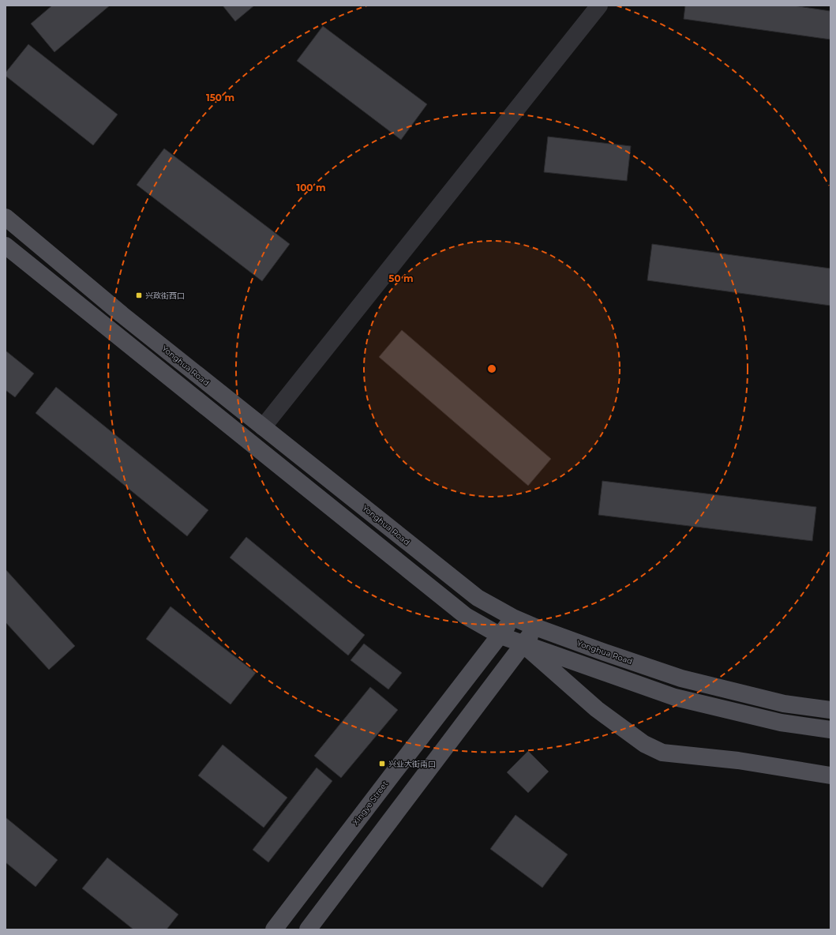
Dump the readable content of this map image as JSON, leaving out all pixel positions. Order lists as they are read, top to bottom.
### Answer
{
  "streets": {
    "main road": ["Yonghua Road", "Xingye Street"]
  },
  "crossings": [
    ["Yonghua Road", "Xingye Street"]
  ],
  "places": {
    "transit": ["兴政街西口", "兴业大街南口"]
  },
  "rings": ["150 m", "100 m", "50 m"]
}
